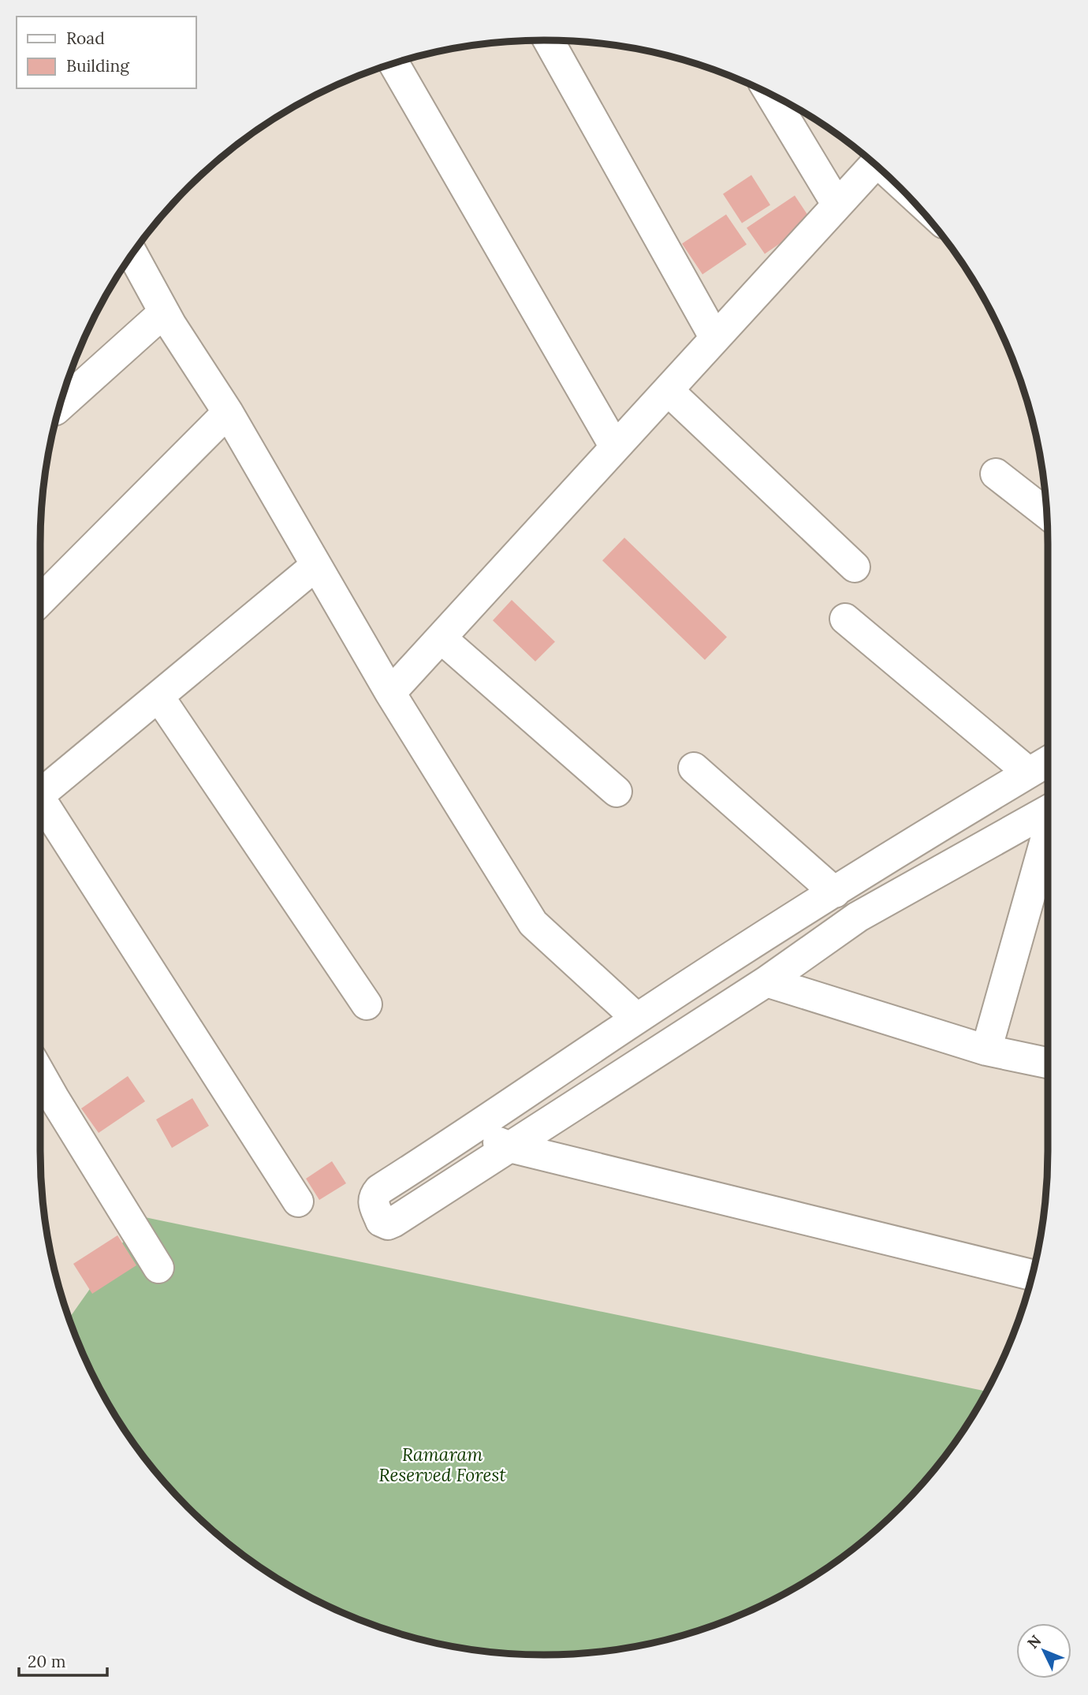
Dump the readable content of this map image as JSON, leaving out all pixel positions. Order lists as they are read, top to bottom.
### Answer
{
  "parks": ["Ramaram Reserved Forest"],
  "legend": ["Road", "Building"],
  "scale_bar": "20 m",
  "north": "top left"
}
